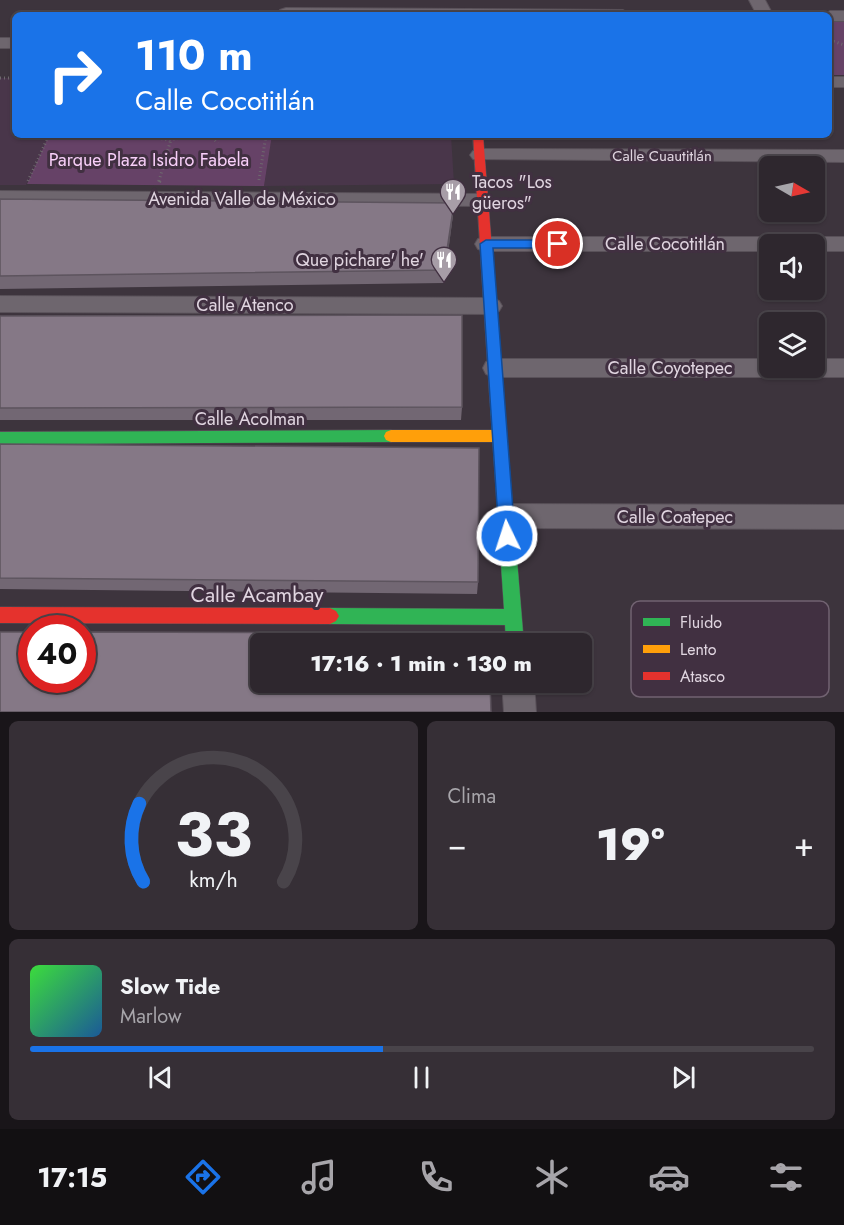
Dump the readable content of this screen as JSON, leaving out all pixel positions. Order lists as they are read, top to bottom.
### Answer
{
  "streets": {
    "street": [
      "Calle Cuautitlán",
      "Avenida Valle de México",
      "Calle Cocotitlán",
      "Calle Atenco",
      "Calle Coyotepec",
      "Calle Acolman",
      "Calle Coatepec",
      "Calle Acambay"
    ]
  },
  "parks": ["Parque Plaza Isidro Fabela"],
  "places": {
    "restaurant": ["Tacos \"Los güeros\"", "Que pichare' he'"]
  },
  "legend": ["Fluido", "Lento", "Atasco"],
  "north": "right",
  "page": {
    "turn": ["110 m", "Calle Cocotitlán"],
    "limit": "40",
    "trip": "17:16 · 1 min · 130 m",
    "tile": "Clima",
    "heat": ["−", "19°", "+"],
    "song": ["Slow Tide", "Marlow"],
    "tabs": "17:15",
    "gauge": ["33", "km/h"]
  }
}
